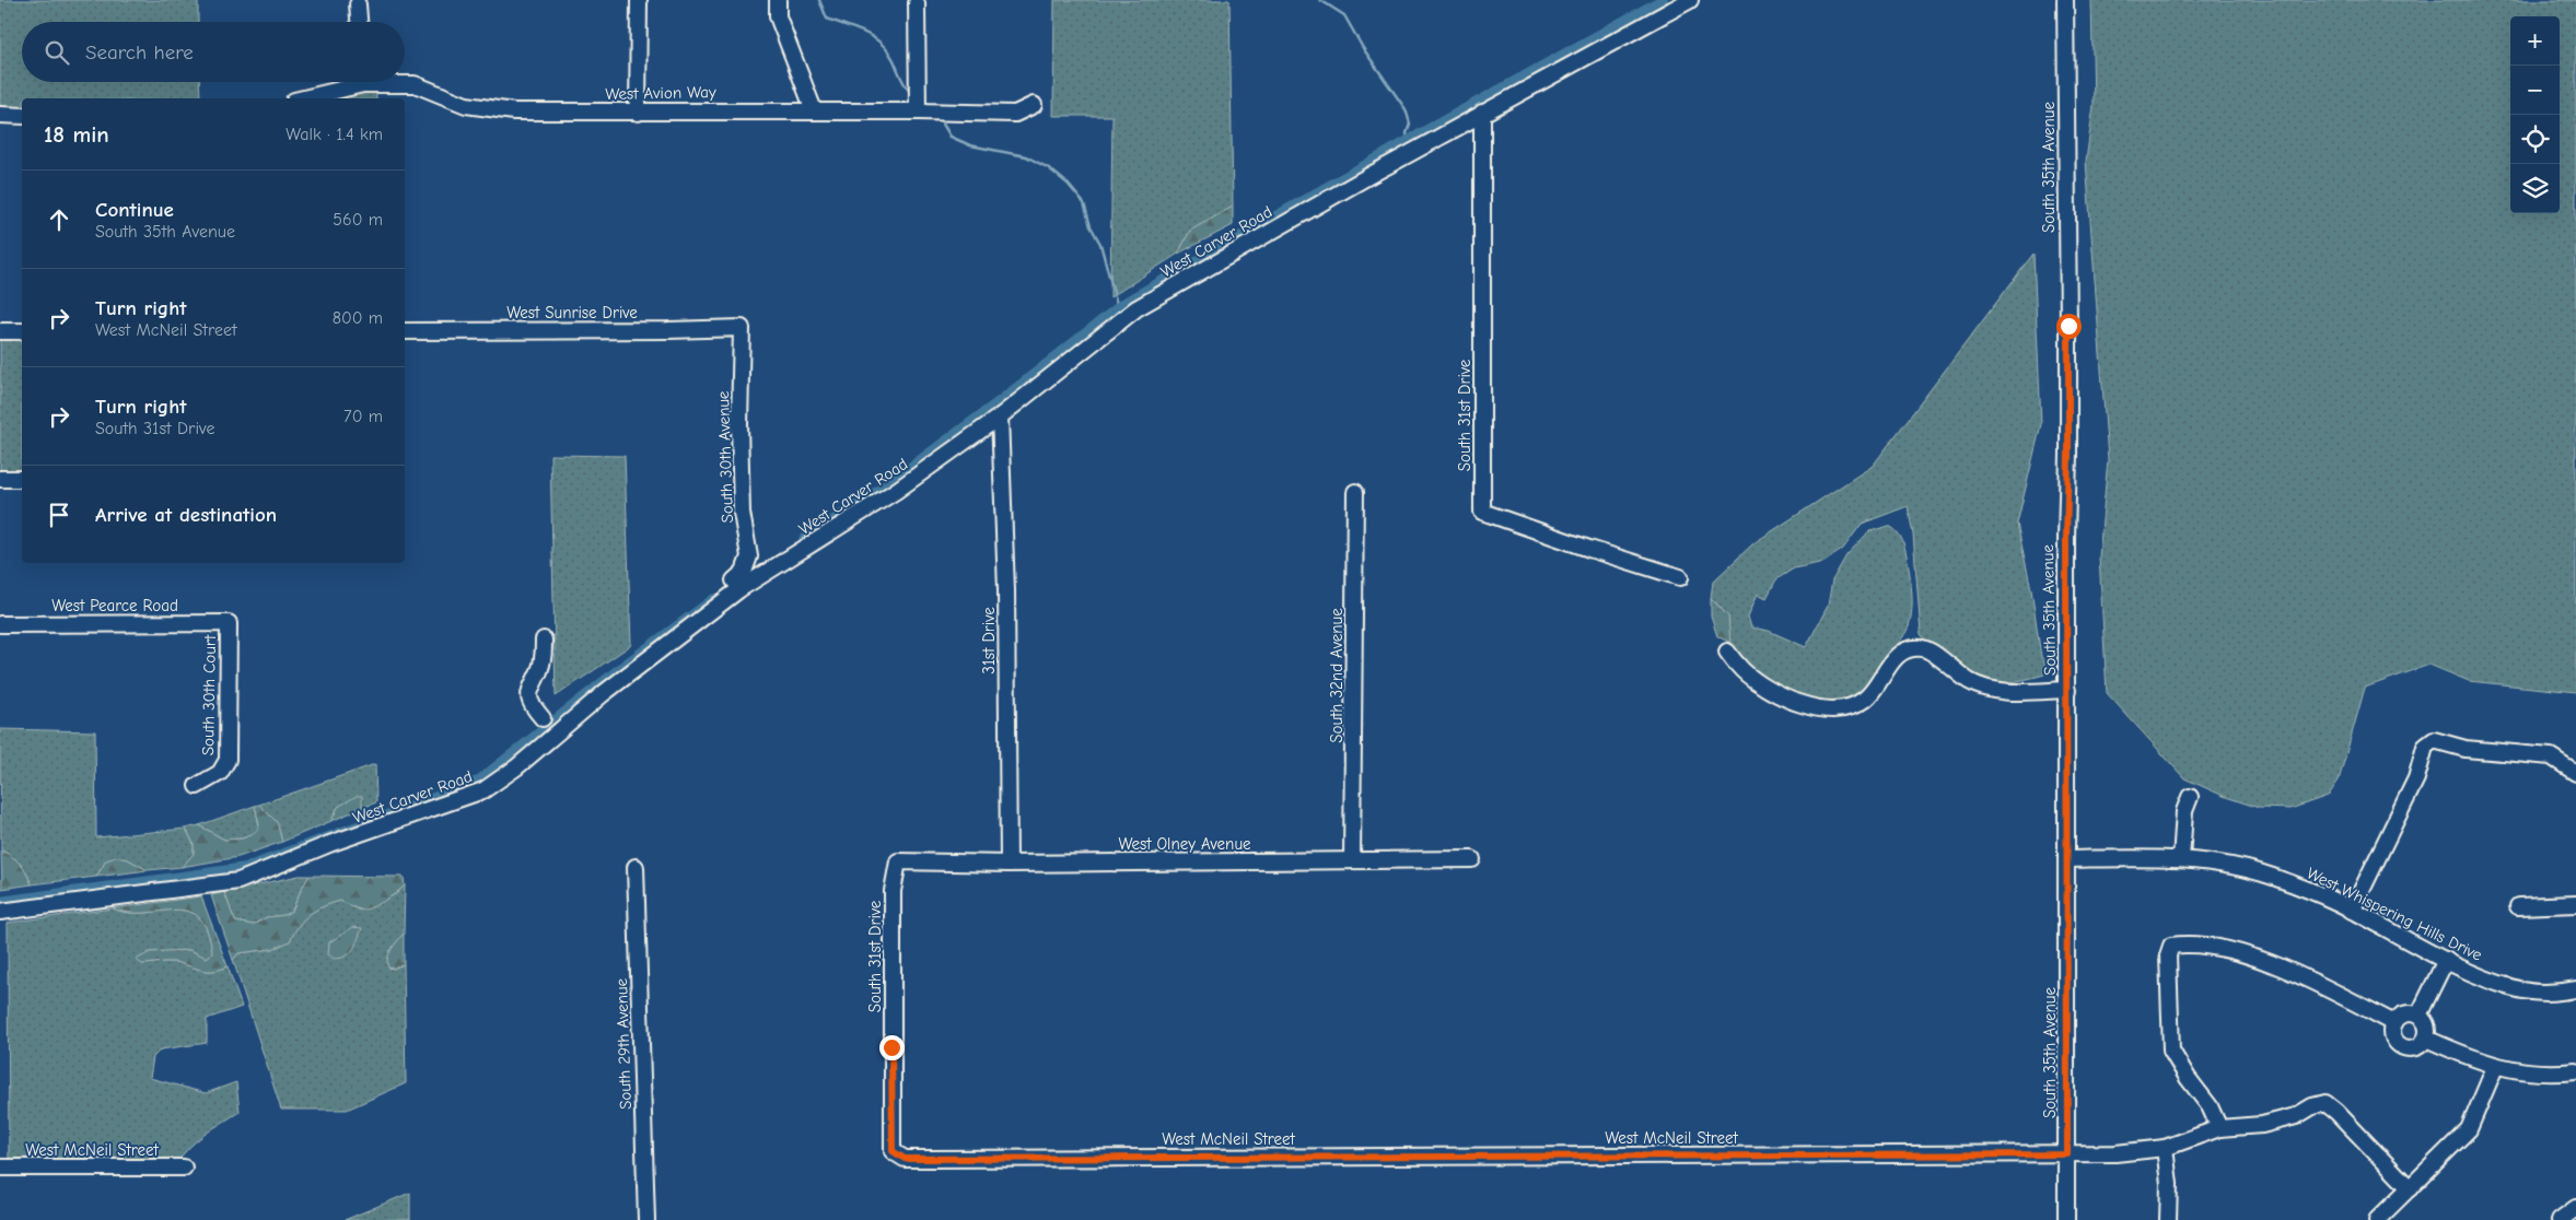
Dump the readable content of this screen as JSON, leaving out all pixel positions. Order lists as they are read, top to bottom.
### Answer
{
  "streets": {
    "street": [
      "West Avion Way",
      "South 35th Avenue",
      "West Carver Road",
      "West Sunrise Drive",
      "South 31st Drive",
      "South 30th Avenue",
      "West Pearce Road",
      "31st Drive",
      "South 32nd Avenue",
      "South 30th Court",
      "West Olney Avenue",
      "West Whispering Hills Drive",
      "South 29th Avenue",
      "West McNeil Street"
    ]
  },
  "crossings": [
    ["South 35th Avenue", "West Whispering Hills Drive"],
    ["South 35th Avenue", "West McNeil Street"],
    ["West Carver Road", "South 31st Drive"],
    ["West Carver Road", "31st Drive"],
    ["West Sunrise Drive", "South 30th Avenue"],
    ["South 31st Drive", "West Olney Avenue"],
    ["South 31st Drive", "West McNeil Street"],
    ["West Pearce Road", "South 30th Court"],
    ["31st Drive", "West Olney Avenue"],
    ["South 32nd Avenue", "West Olney Avenue"]
  ],
  "page": {
    "map_buttons": ["+", "−"],
    "search": "Search here",
    "heading": ["18 min", "Walk · 1.4 km"],
    "list": [
      ["Continue", "South 35th Avenue", "560 m"],
      ["Turn right", "West McNeil Street", "800 m"],
      ["Turn right", "South 31st Drive", "70 m"],
      "Arrive at destination"
    ]
  }
}
